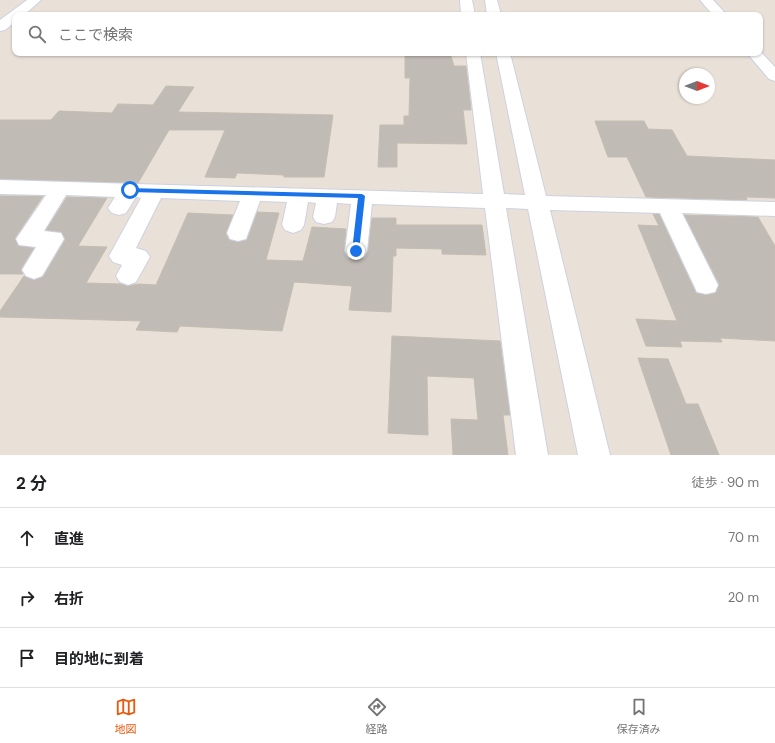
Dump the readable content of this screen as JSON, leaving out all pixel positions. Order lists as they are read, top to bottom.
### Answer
{
  "north": "right",
  "page": {
    "search": "ここで検索",
    "heading": ["2 分", "徒歩 · 90 m"],
    "list": [
      ["直進", "70 m"],
      ["右折", "20 m"],
      "目的地に到着"
    ],
    "nav": ["地図", "経路", "保存済み"]
  }
}
